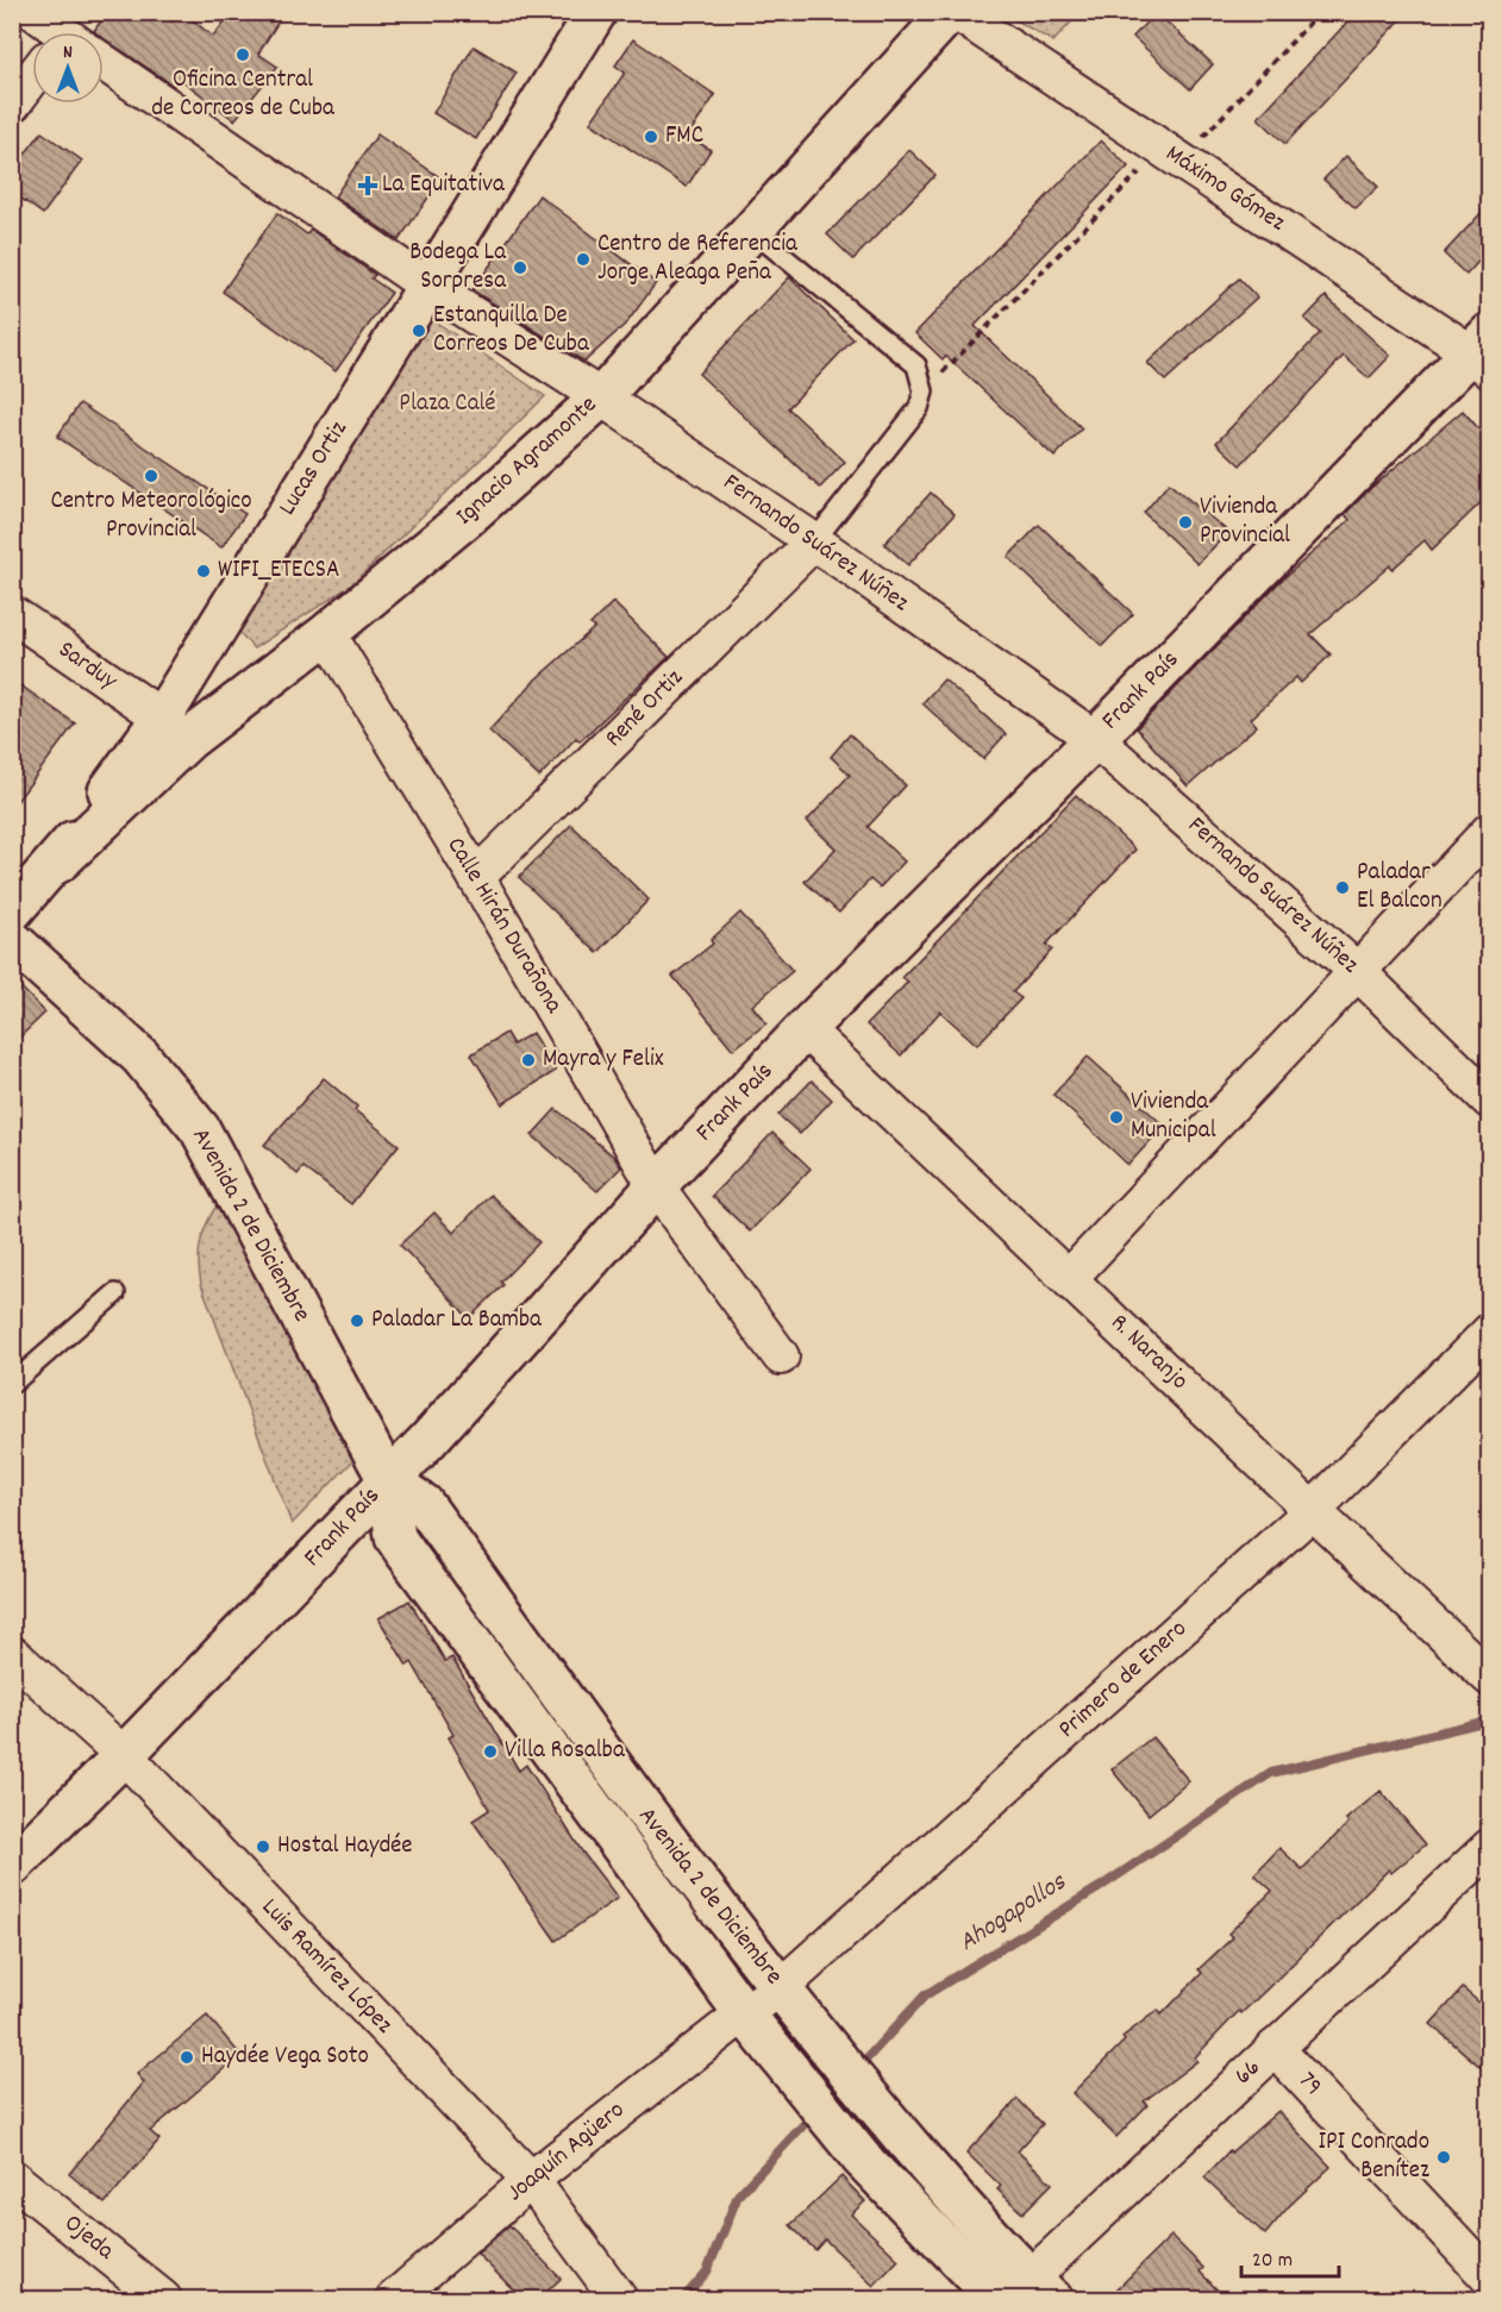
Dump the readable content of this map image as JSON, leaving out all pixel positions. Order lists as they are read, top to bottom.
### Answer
{
  "streets": {
    "main road": [
      "Ignacio Agramonte",
      "Lucas Ortiz",
      "Frank País",
      "Avenida 2 de Diciembre"
    ],
    "street": [
      "Máximo Gómez",
      "Fernando Suárez Núñez",
      "Sarduy",
      "René Ortiz",
      "Calle Hirán Durañona",
      "R. Naranjo",
      "Primero de Enero",
      "Luis Ramírez López",
      "66",
      "79",
      "Joaquín Agüero",
      "Ojeda"
    ]
  },
  "crossings": [
    ["Máximo Gómez", "Frank País"],
    ["Ignacio Agramonte", "Lucas Ortiz"],
    ["Ignacio Agramonte", "Fernando Suárez Núñez"],
    ["Ignacio Agramonte", "Sarduy"],
    ["Ignacio Agramonte", "Calle Hirán Durañona"],
    ["Lucas Ortiz", "Fernando Suárez Núñez"],
    ["Lucas Ortiz", "Sarduy"],
    ["Fernando Suárez Núñez", "Frank País"],
    ["Fernando Suárez Núñez", "René Ortiz"],
    ["Frank País", "Calle Hirán Durañona"],
    ["Frank País", "Avenida 2 de Diciembre"],
    ["Frank País", "R. Naranjo"],
    ["Frank País", "Luis Ramírez López"],
    ["René Ortiz", "Calle Hirán Durañona"],
    ["Avenida 2 de Diciembre", "Primero de Enero"],
    ["Avenida 2 de Diciembre", "66"],
    ["Avenida 2 de Diciembre", "Joaquín Agüero"],
    ["R. Naranjo", "Primero de Enero"],
    ["Primero de Enero", "Joaquín Agüero"],
    ["Luis Ramírez López", "Joaquín Agüero"],
    ["66", "79"]
  ],
  "water": ["Ahogapollos"],
  "parks": ["Plaza Calé"],
  "places": {
    "other": [
      "Oficina Central de Correos de Cuba",
      "FMC",
      "Centro de Referencia Jorge Aleaga Peña",
      "Bodega La Sorpresa",
      "Estanquilla De Correos De Cuba",
      "Centro Meteorológico Provincial",
      "Vivienda Provincial",
      "WIFI_ETECSA",
      "Paladar El Balcon",
      "Mayra y Felix",
      "Vivienda Municipal",
      "Paladar La Bamba",
      "Villa Rosalba",
      "Hostal Haydée",
      "Haydée Vega Soto",
      "IPI Conrado Benítez"
    ],
    "health": ["La Equitativa"]
  },
  "scale_bar": "20 m",
  "north": "top"
}
